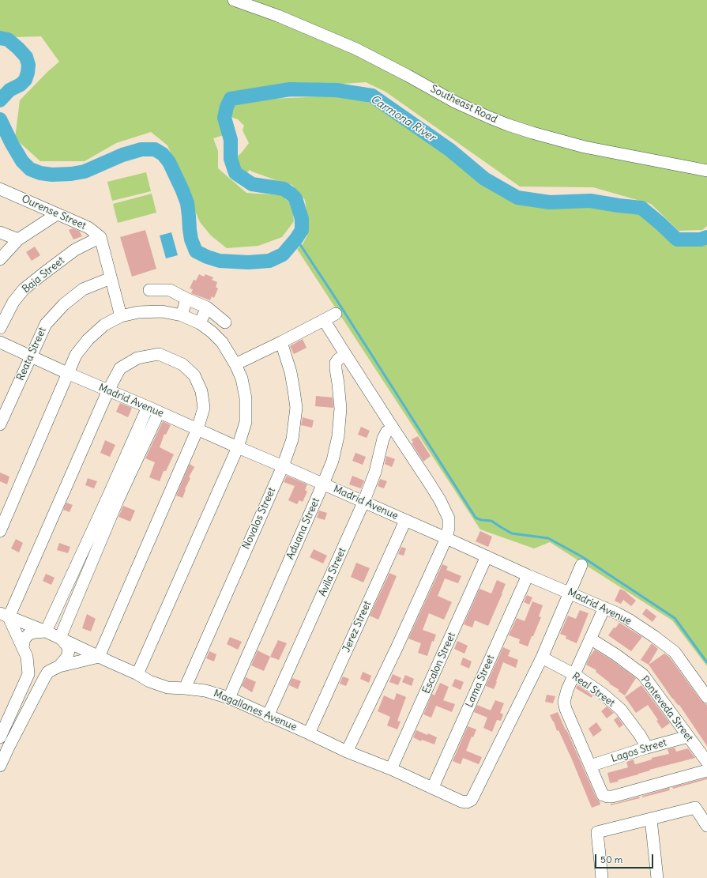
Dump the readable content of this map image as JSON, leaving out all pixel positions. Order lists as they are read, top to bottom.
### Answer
{
  "streets": {
    "street": [
      "Southeast Road",
      "Ourense Street",
      "Baja Street",
      "Reata Street",
      "Madrid Avenue",
      "Novalos Street",
      "Aduana Street",
      "Avila Street",
      "Jerez Street",
      "Escalon Street",
      "Lama Street",
      "Real Street",
      "Ponteveda Street",
      "Magallanes Avenue",
      "Lagos Street"
    ]
  },
  "crossings": [
    ["Ourense Street", "Baja Street"],
    ["Reata Street", "Madrid Avenue"],
    ["Madrid Avenue", "Novalos Street"],
    ["Madrid Avenue", "Aduana Street"],
    ["Madrid Avenue", "Avila Street"],
    ["Madrid Avenue", "Jerez Street"],
    ["Madrid Avenue", "Escalon Street"],
    ["Madrid Avenue", "Lama Street"],
    ["Novalos Street", "Magallanes Avenue"],
    ["Aduana Street", "Magallanes Avenue"],
    ["Avila Street", "Magallanes Avenue"],
    ["Jerez Street", "Magallanes Avenue"],
    ["Escalon Street", "Magallanes Avenue"],
    ["Lama Street", "Magallanes Avenue"],
    ["Real Street", "Magallanes Avenue"],
    ["Real Street", "Lagos Street"],
    ["Ponteveda Street", "Lagos Street"]
  ],
  "water": ["Carmona River"],
  "scale_bar": "50 m"
}
